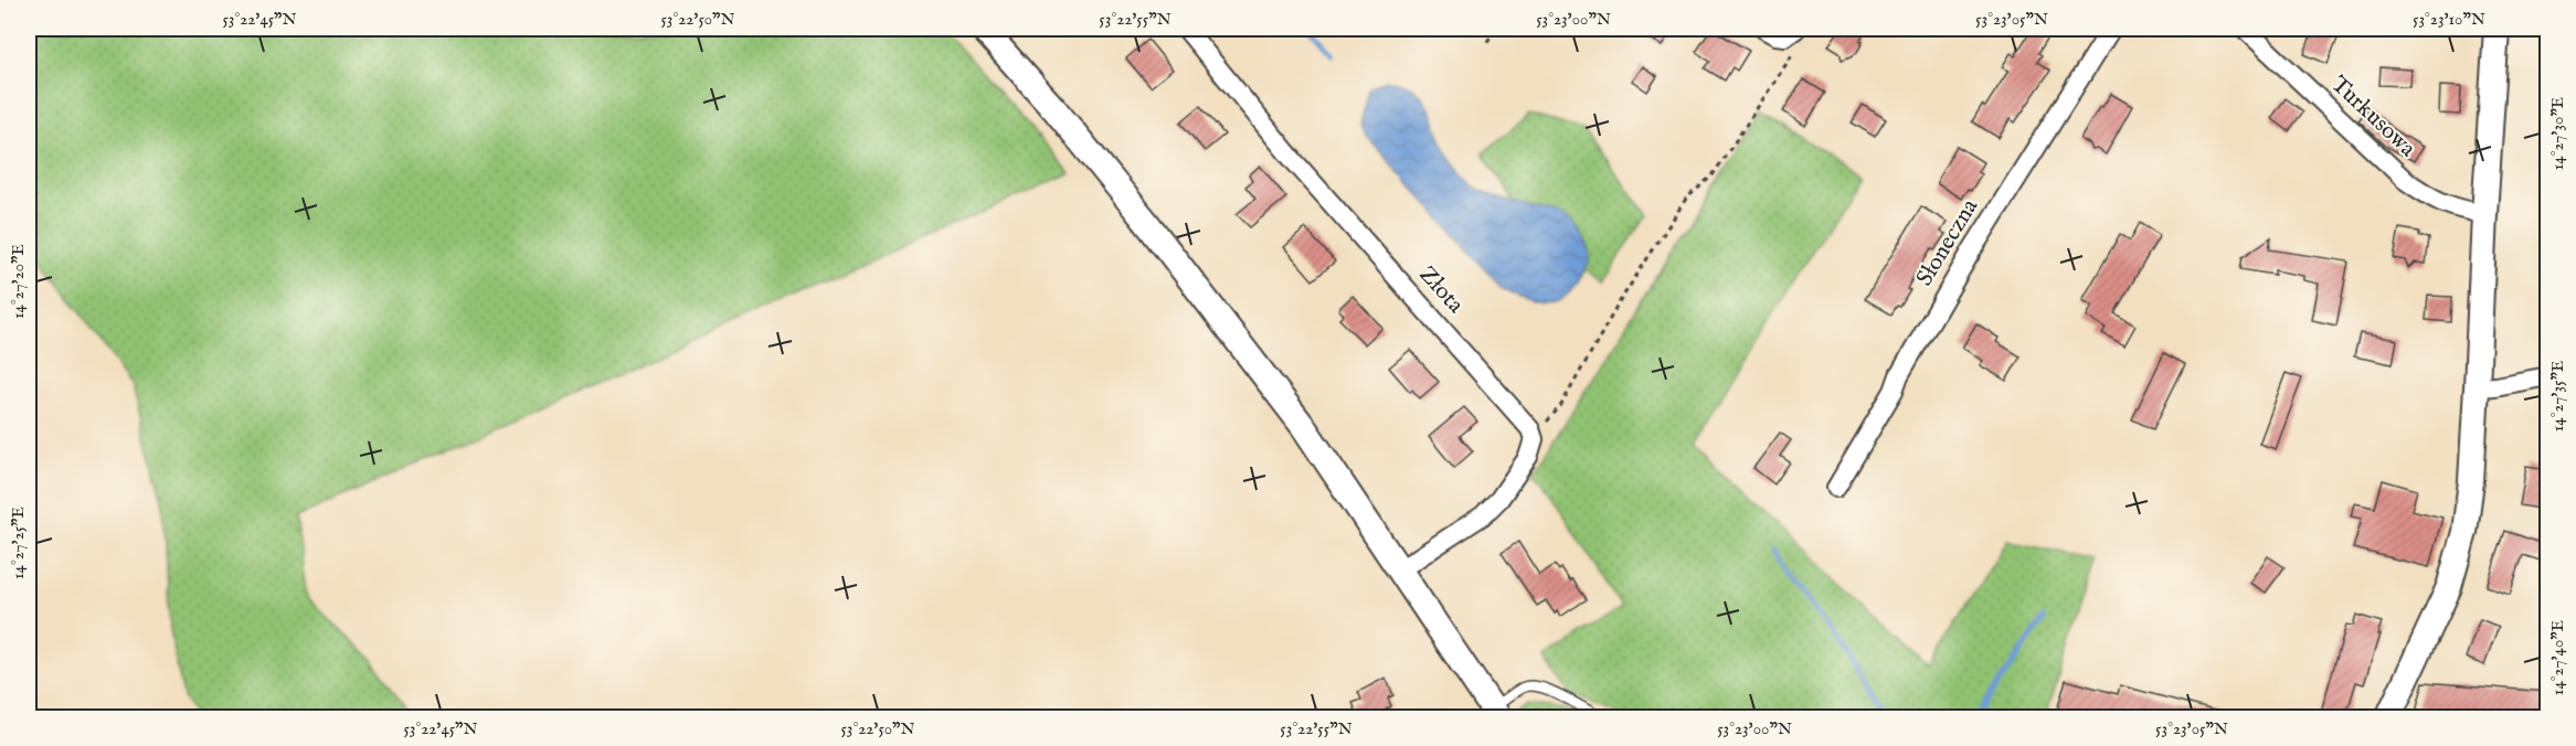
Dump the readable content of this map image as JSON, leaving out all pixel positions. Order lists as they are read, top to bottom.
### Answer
{
  "streets": {
    "street": ["Turkusowa", "Słoneczna", "Złota"]
  },
  "coordinates": [
    "53°22'45\"N",
    "53°22'50\"N",
    "53°22'55\"N",
    "53°23'00\"N",
    "53°23'05\"N",
    "53°23'10\"N",
    "14°27'30\"E",
    "14°27'20\"E",
    "14°27'35\"E",
    "14°27'25\"E",
    "14°27'40\"E"
  ]
}
